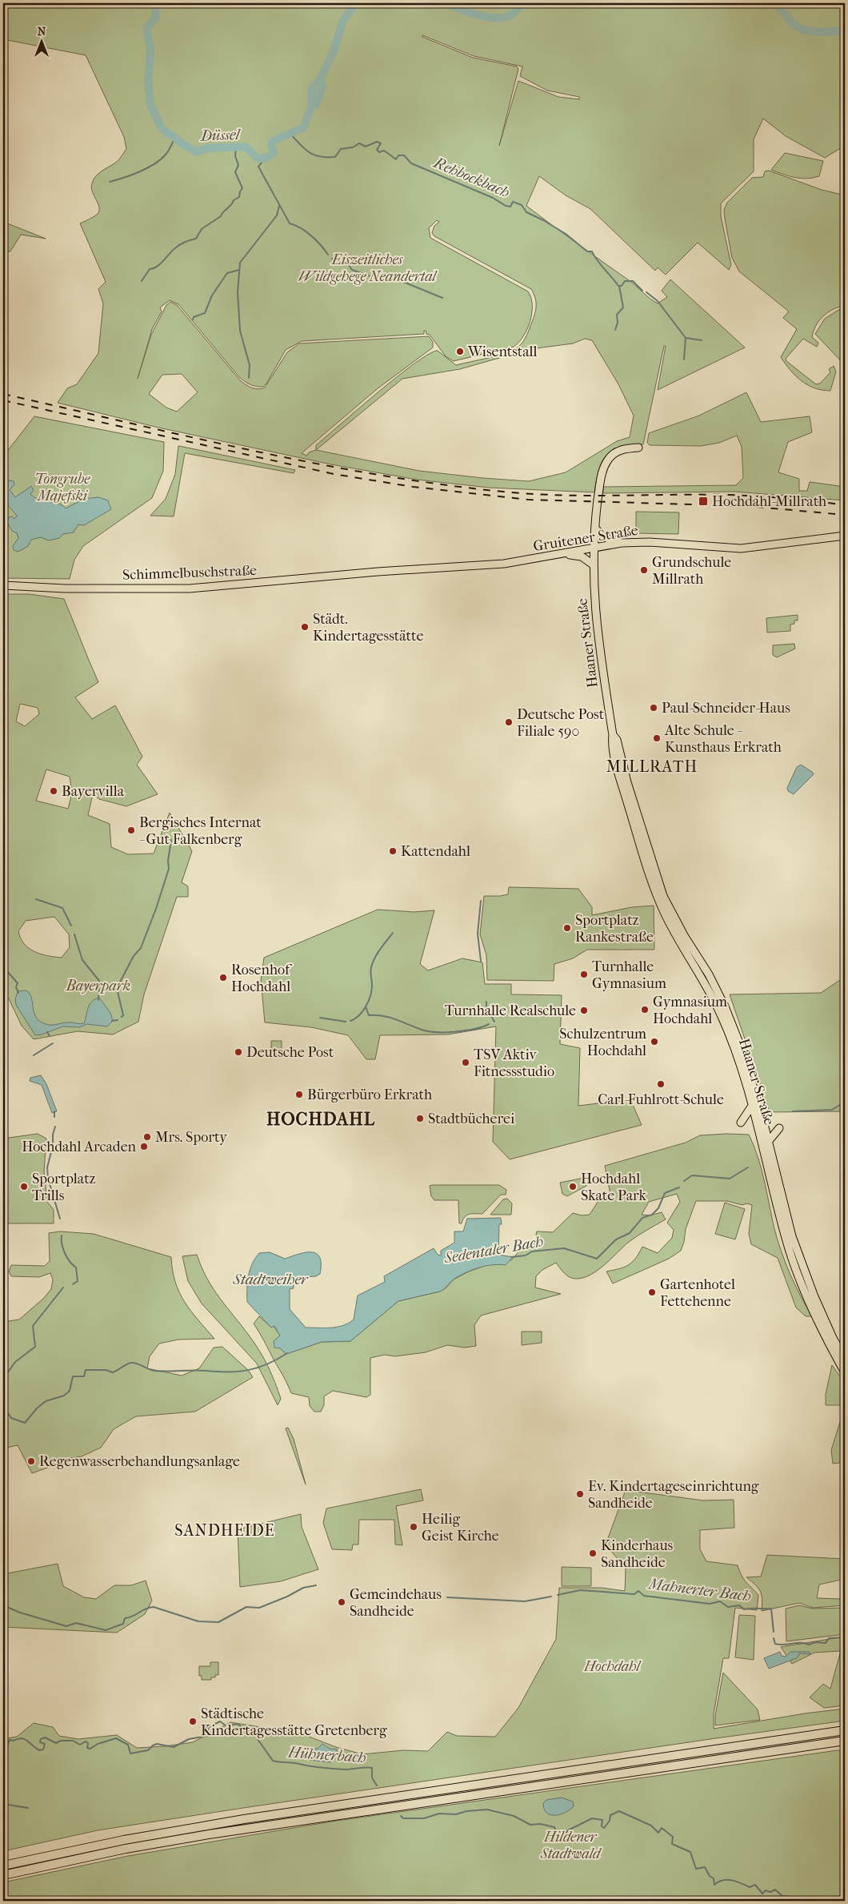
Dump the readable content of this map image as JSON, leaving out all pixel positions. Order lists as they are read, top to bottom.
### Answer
{
  "streets": {
    "main road": ["Gruitener Straße", "Schimmelbuschstraße", "Haaner Straße"]
  },
  "crossings": [
    ["Gruitener Straße", "Schimmelbuschstraße"],
    ["Gruitener Straße", "Haaner Straße"]
  ],
  "districts": ["MILLRATH", "HOCHDAHL", "SANDHEIDE"],
  "water": [
    "Düssel",
    "Rehbockbach",
    "Sedentaler Bach",
    "Stadtweiher",
    "Mahnerter Bach",
    "Hühnerbach"
  ],
  "parks": [
    "Eiszeitliches Wildgehege Neandertal",
    "Tongrube Majefski",
    "Bayerpark",
    "Hochdahl",
    "Hildener Stadtwald"
  ],
  "places": {
    "other": [
      "Wisentstall",
      "Grundschule Millrath",
      "Städt. Kindertagesstätte",
      "Paul-Schneider-Haus",
      "Deutsche Post Filiale 590",
      "Alte Schule - Kunsthaus Erkrath",
      "Bayervilla",
      "Bergisches Internat - Gut Falkenberg",
      "Kattendahl",
      "Sportplatz Rankestraße",
      "Turnhalle Gymnasium",
      "Rosenhof Hochdahl",
      "Gymnasium Hochdahl",
      "Turnhalle Realschule",
      "Schulzentrum Hochdahl",
      "Deutsche Post",
      "TSV Aktiv Fitnessstudio",
      "Carl-Fuhlrott-Schule",
      "Bürgerbüro Erkrath",
      "Stadtbücherei",
      "Mrs. Sporty",
      "Hochdahl Arcaden",
      "Sportplatz Trills",
      "Hochdahl Skate Park",
      "Gartenhotel Fettehenne",
      "Regenwasserbehandlungsanlage",
      "Ev. Kindertageseinrichtung Sandheide",
      "Heilig Geist Kirche",
      "Kinderhaus Sandheide",
      "Gemeindehaus Sandheide",
      "Städtische Kindertagesstätte Gretenberg"
    ],
    "transit": ["Hochdahl-Millrath"]
  },
  "north": "top"
}
